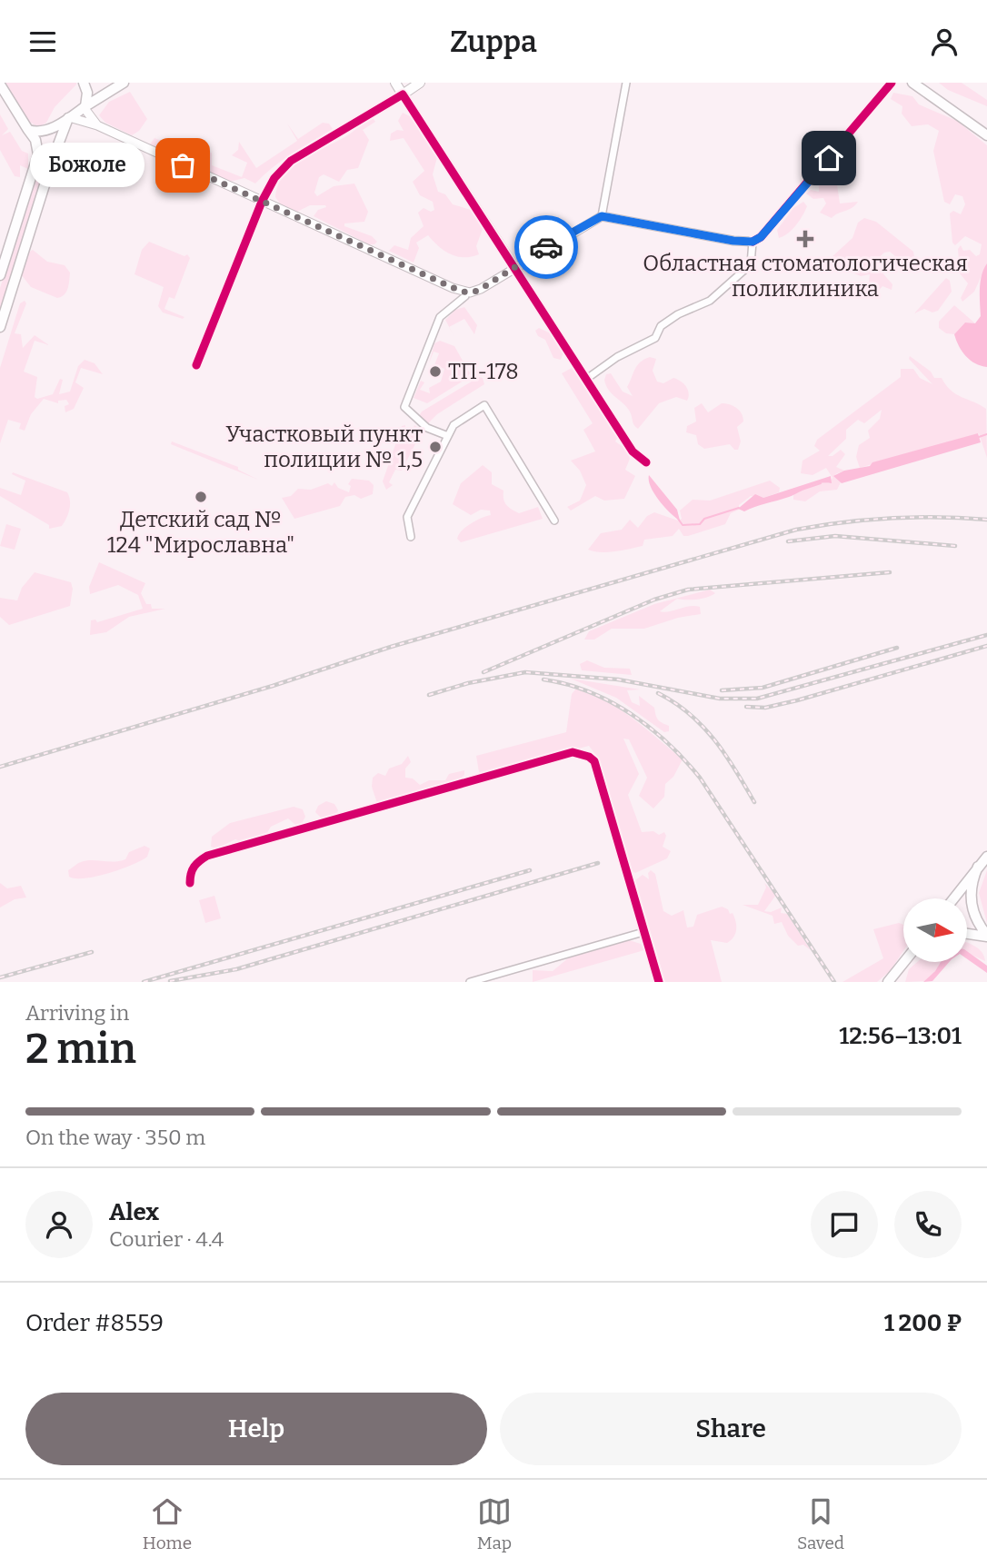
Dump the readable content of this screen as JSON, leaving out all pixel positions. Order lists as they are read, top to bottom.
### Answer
{
  "places": {
    "other": [
      "Божоле",
      "ТП-178",
      "Участковый пункт полиции № 1,5",
      "Детский сад № 124 \"Мирославна\""
    ],
    "health": ["Областная стоматологическая поликлиника"]
  },
  "north": "right",
  "page": {
    "header": "Zuppa",
    "bubble": "Божоле",
    "heading": ["2 min", "Arriving in", "12:56–13:01"],
    "panel": [
      "Alex",
      "Courier · 4.4",
      "Order #8559",
      "1 200 ₽"
    ],
    "bar": "On the way · 350 m",
    "buttons": ["Help", "Share"],
    "tabs": ["Home", "Map", "Saved"]
  }
}
